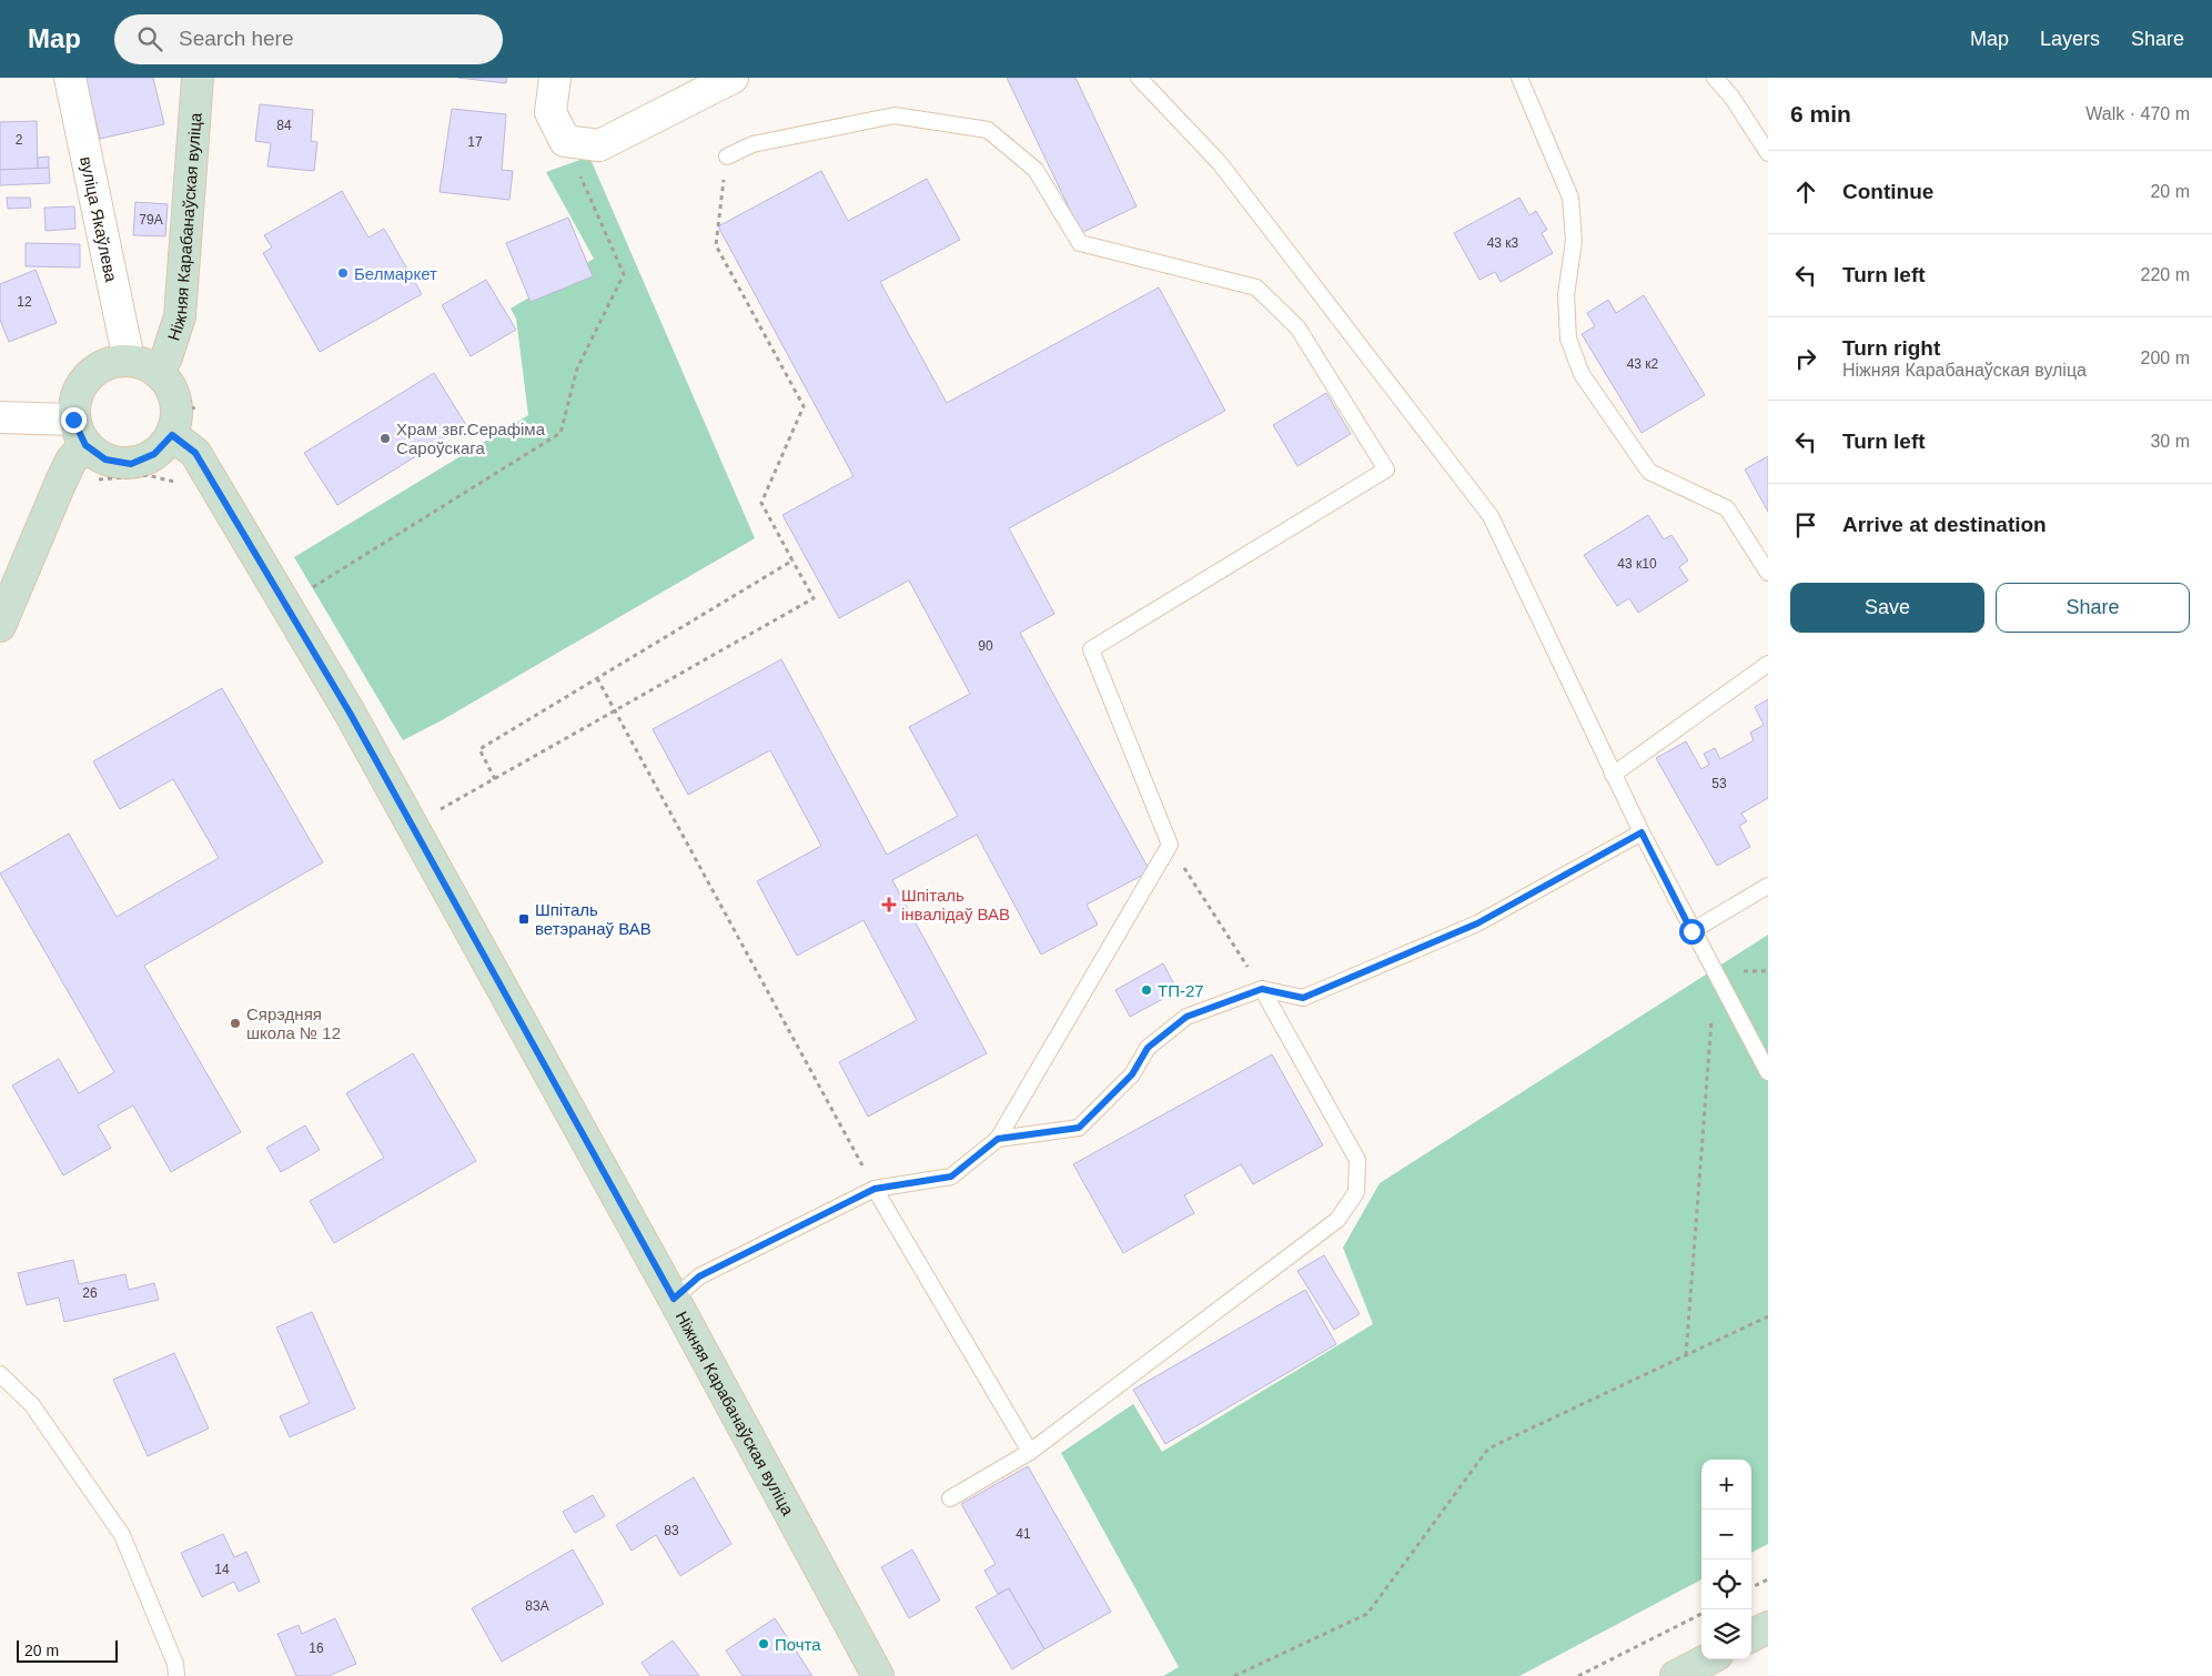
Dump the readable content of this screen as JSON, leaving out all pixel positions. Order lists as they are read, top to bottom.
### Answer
{
  "streets": {
    "main road": ["Ніжняя Карабанаўская вуліца"],
    "street": ["вуліца Якаўлева"]
  },
  "crossings": [
    ["вуліца Якаўлева", "Ніжняя Карабанаўская вуліца"]
  ],
  "places": {
    "other": [
      "Белмаркет",
      "Храм звг.Серафіма Сароўскага",
      "ТП-27",
      "Сярэдняя школа № 12",
      "Почта"
    ],
    "health": ["Шпіталь інвалідаў ВАВ"],
    "transit": ["Шпіталь ветэранаў ВАВ"]
  },
  "house_numbers": [
    "84",
    "2",
    "17",
    "79А",
    "43 к3",
    "12",
    "43 к2",
    "43 к10",
    "90",
    "53",
    "26",
    "83",
    "41",
    "14",
    "83А",
    "16"
  ],
  "scale_bar": "20 m",
  "page": {
    "header": "Map",
    "search": "Search here",
    "nav": ["Map", "Layers", "Share"],
    "heading": ["6 min", "Walk · 470 m"],
    "list": [
      ["Continue", "20 m"],
      ["Turn left", "220 m"],
      ["Turn right", "Ніжняя Карабанаўская вуліца", "200 m"],
      ["Turn left", "30 m"],
      "Arrive at destination"
    ],
    "buttons": ["Save", "Share"],
    "map_buttons": ["+", "−"],
    "scale": "20 m"
  }
}
